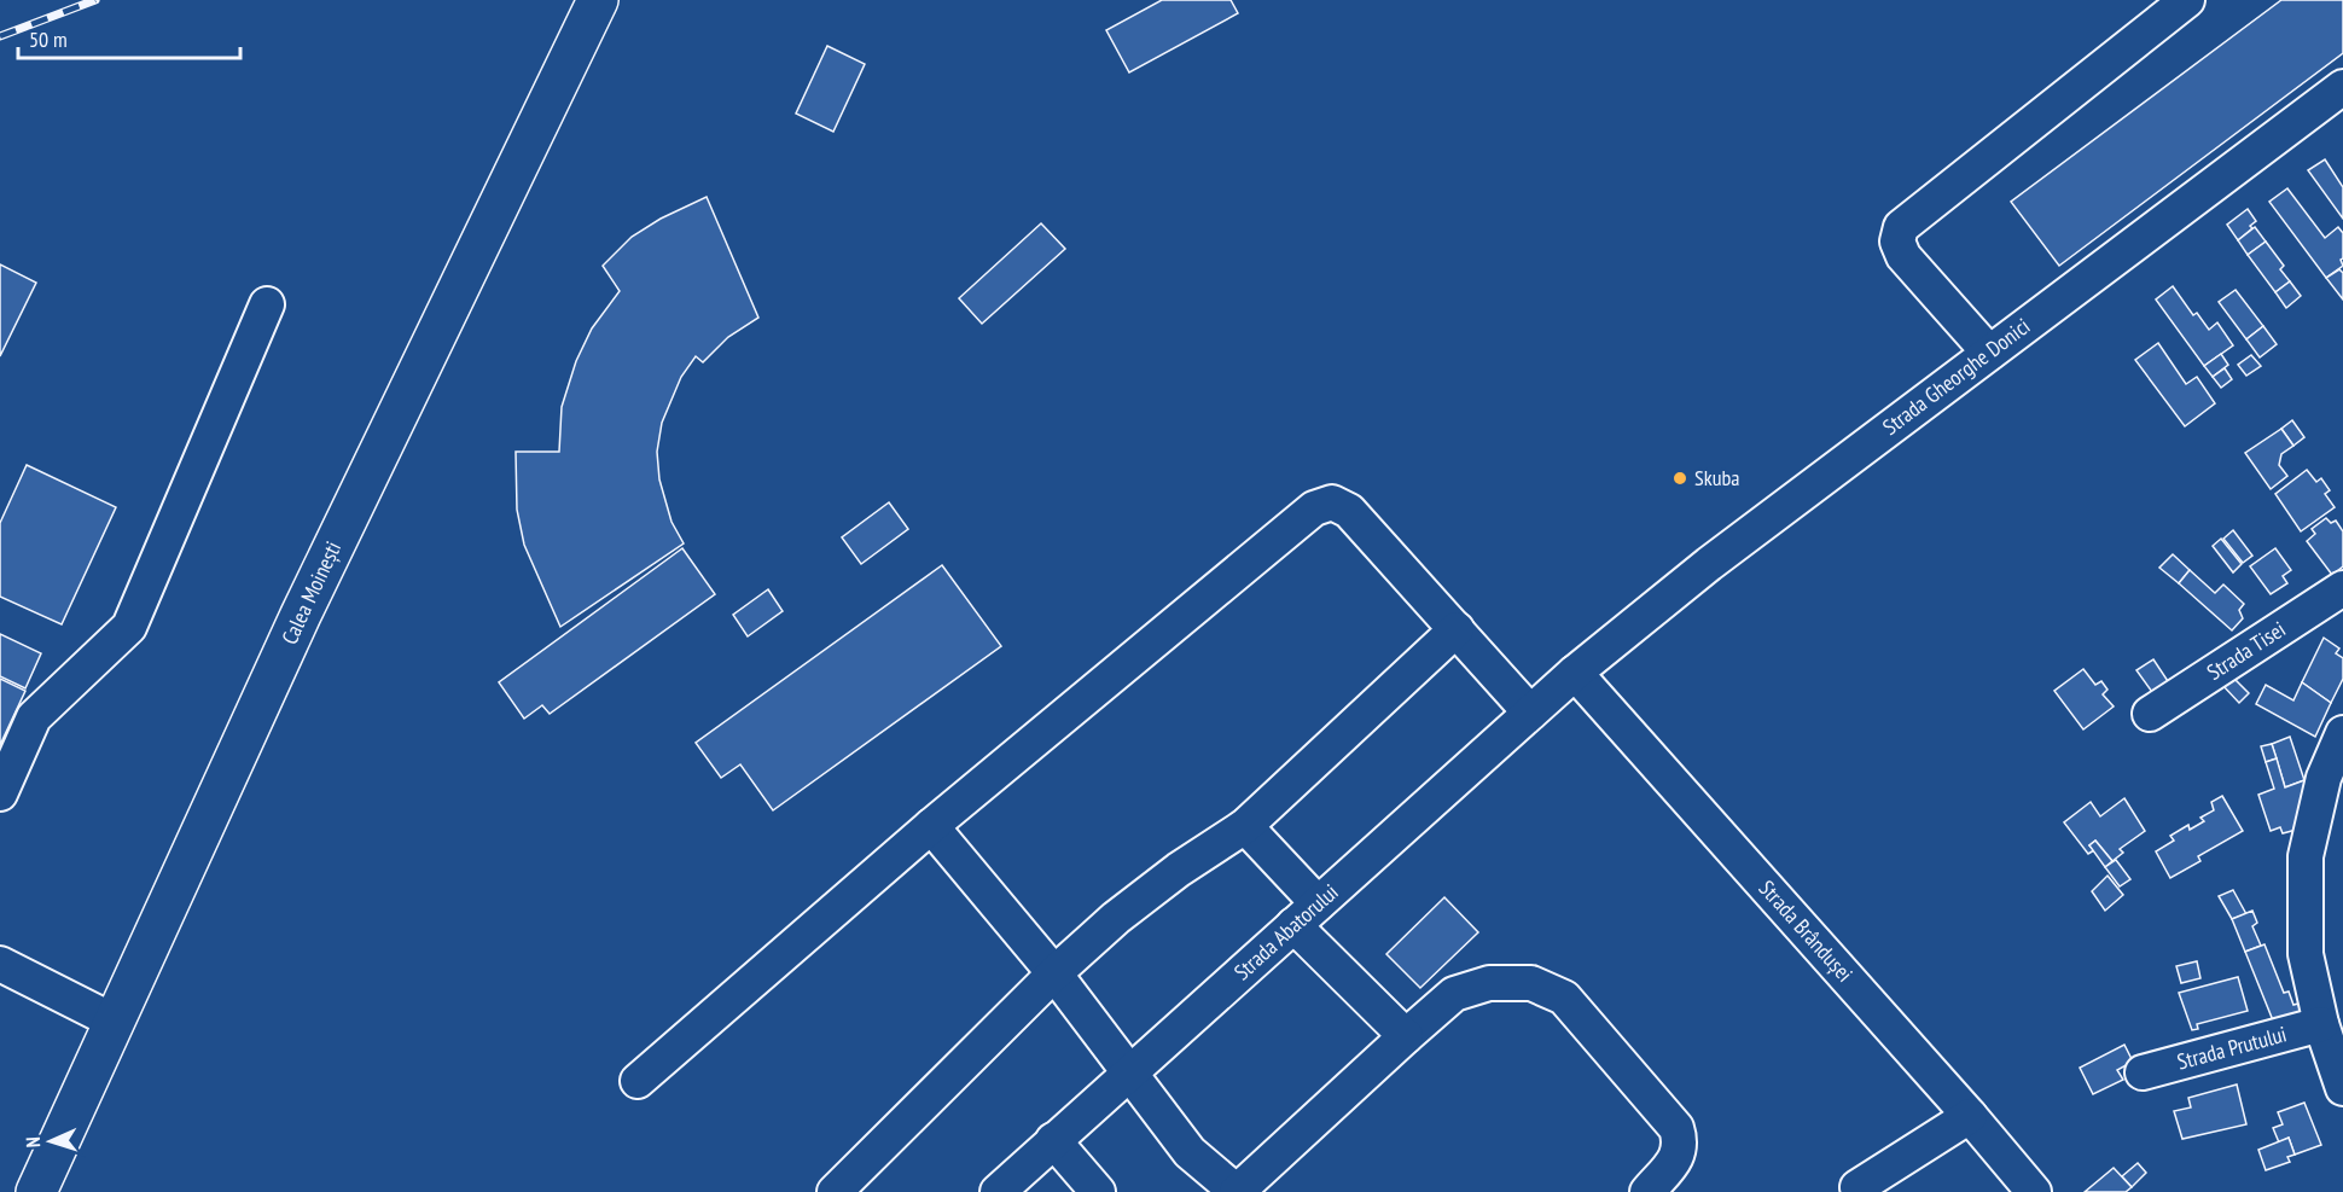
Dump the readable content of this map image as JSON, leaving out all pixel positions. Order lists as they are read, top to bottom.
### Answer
{
  "streets": {
    "main road": ["Calea Moinești"],
    "street": [
      "Strada Gheorghe Donici",
      "Strada Tisei",
      "Strada Brândușei",
      "Strada Abatorului",
      "Strada Prutului"
    ]
  },
  "crossings": [
    ["Strada Gheorghe Donici", "Strada Brândușei"],
    ["Strada Gheorghe Donici", "Strada Abatorului"],
    ["Strada Brândușei", "Strada Abatorului"]
  ],
  "places": ["Skuba"],
  "scale_bar": "50 m",
  "north": "left"
}
